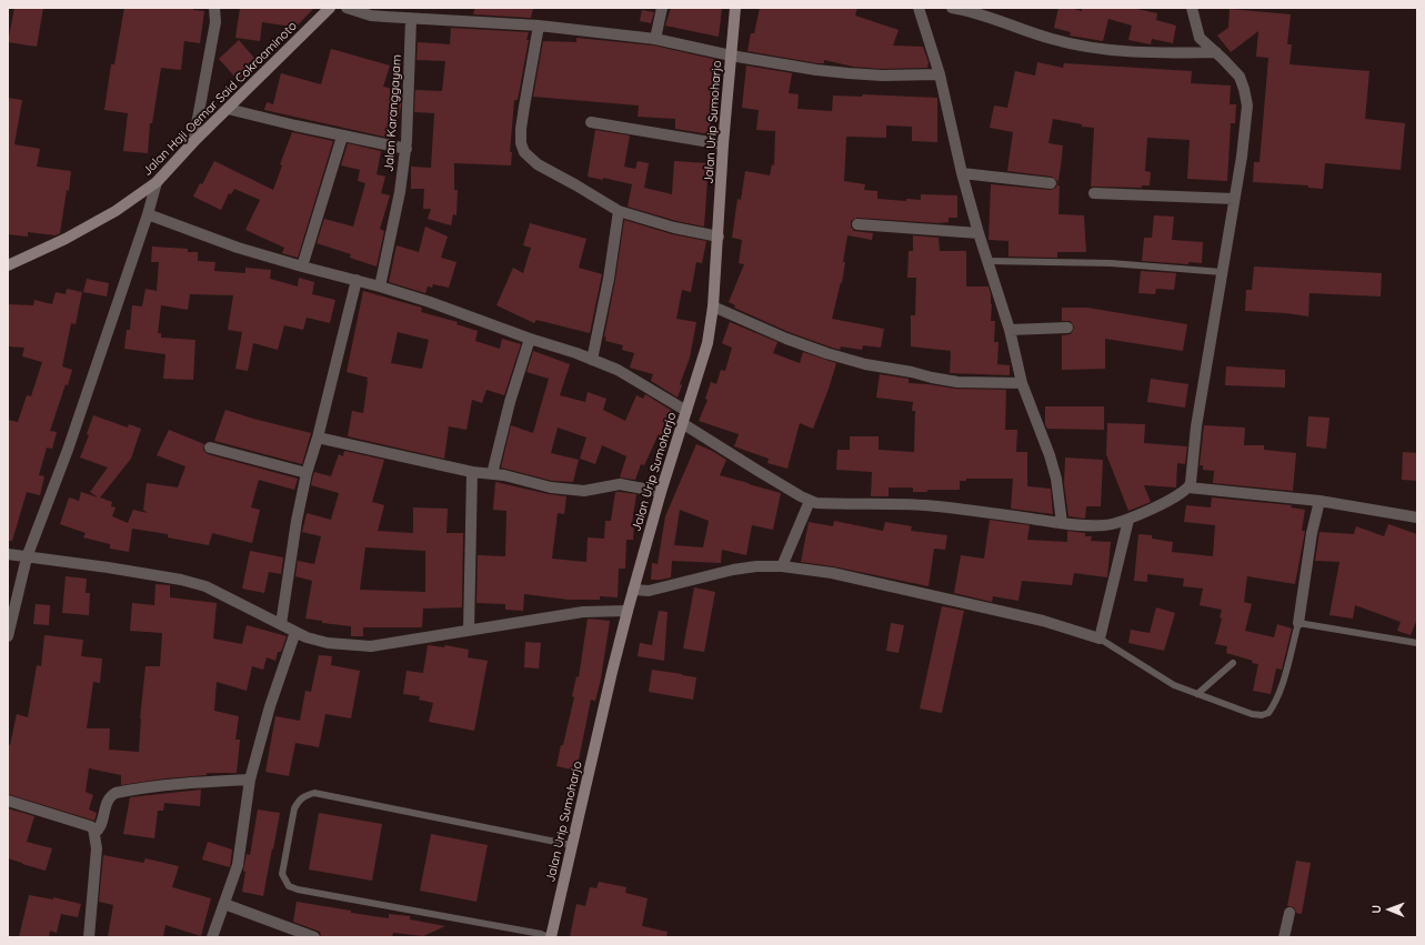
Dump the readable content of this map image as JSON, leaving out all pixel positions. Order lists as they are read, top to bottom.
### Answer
{
  "streets": {
    "main road": ["Jalan Haji Oemar Said Cokroaminoto", "Jalan Urip Sumoharjo"],
    "street": ["Jalan Karanggayam"]
  },
  "north": "left"
}
